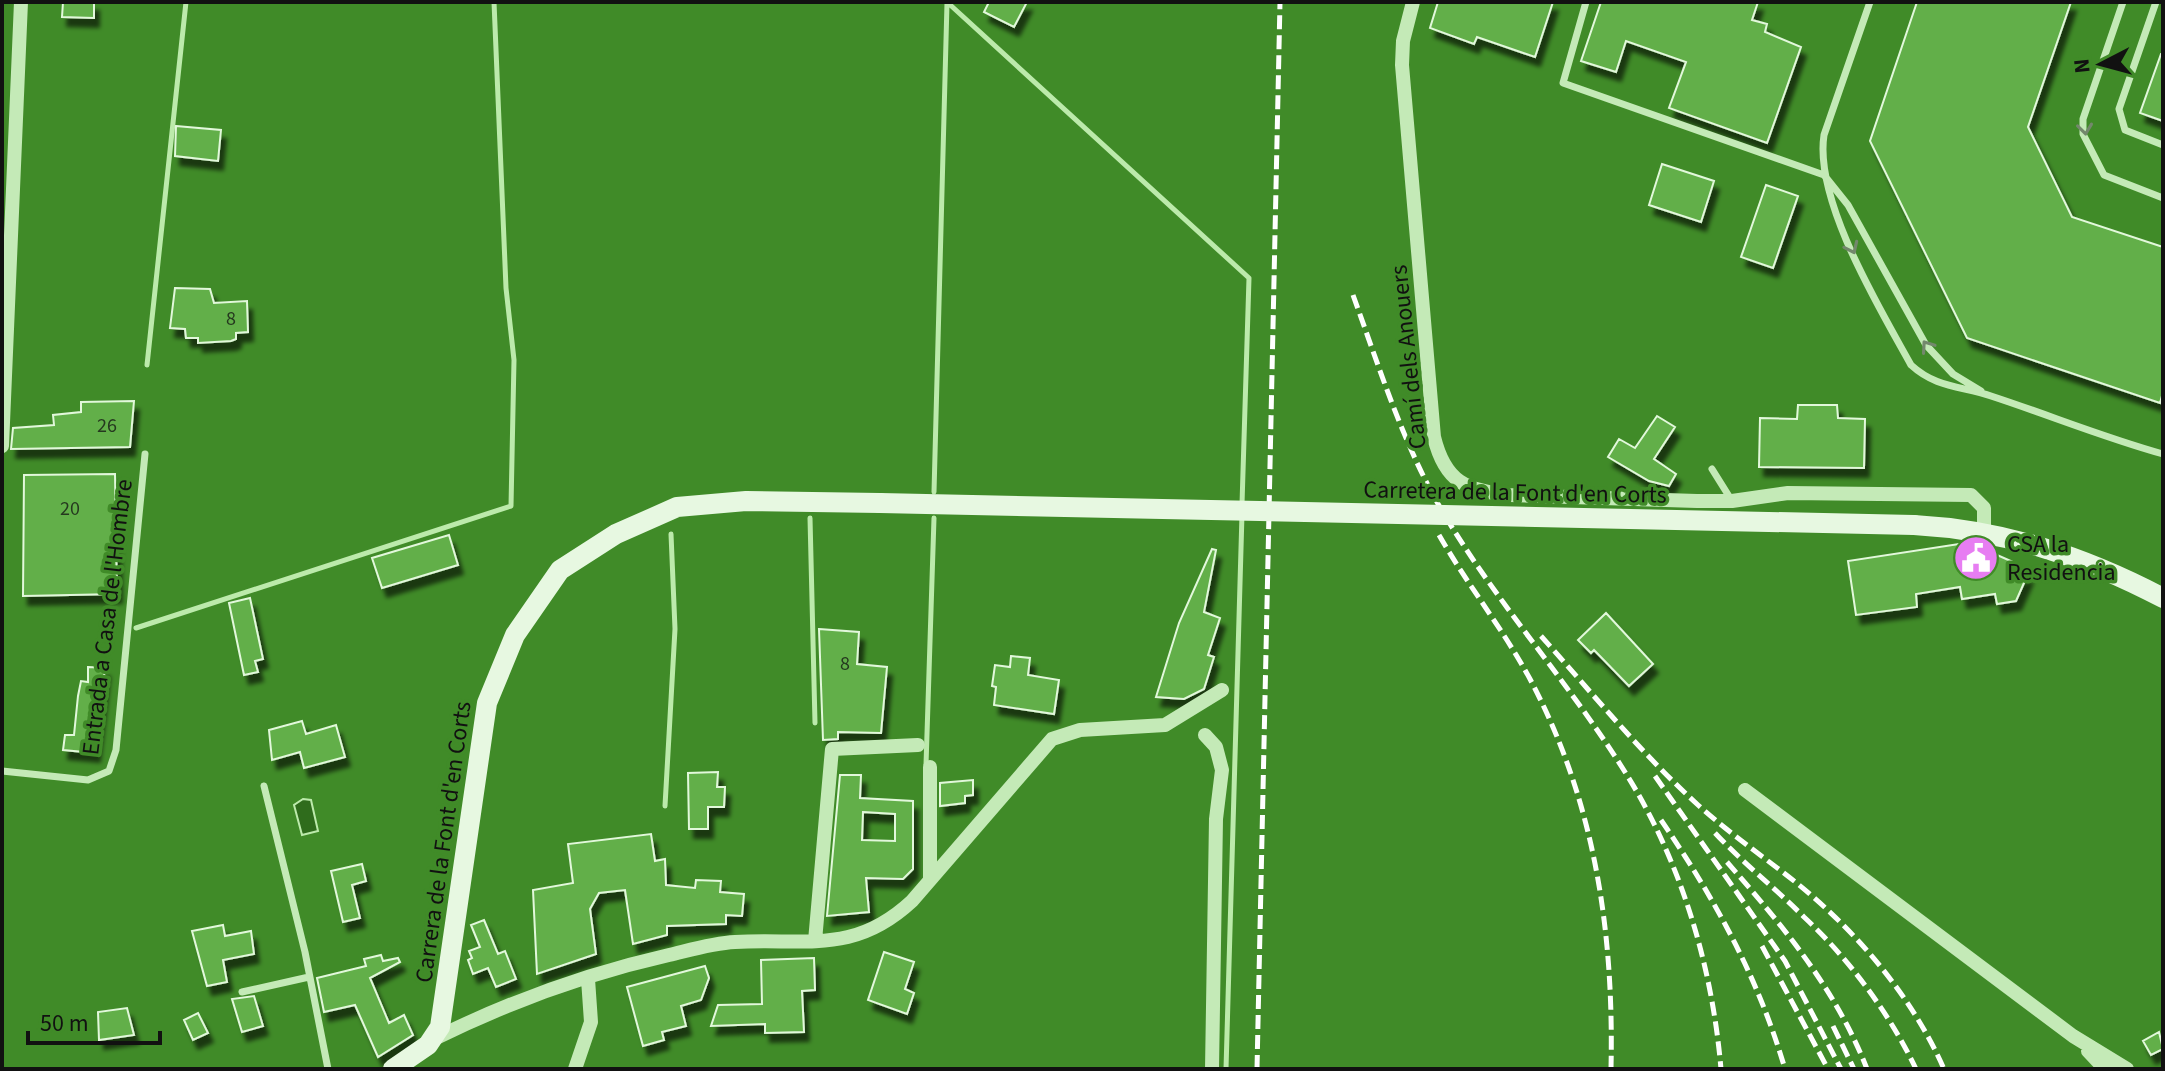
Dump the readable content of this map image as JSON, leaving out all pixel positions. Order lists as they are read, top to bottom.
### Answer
{
  "streets": {
    "street": ["Camí dels Anouers", "Carretera de la Font d'en Corts", "Carrera de la Font d'en Corts"],
    "lane": ["Entrada a Casa de l'Hombre"]
  },
  "crossings": [
    ["Camí dels Anouers", "Carretera de la Font d'en Corts"],
    ["Carretera de la Font d'en Corts", "Carrera de la Font d'en Corts"]
  ],
  "places": {
    "public building": ["CSA la Residencia"]
  },
  "house_numbers": [
    "8",
    "26",
    "20",
    "8"
  ],
  "scale_bar": "50 m",
  "north": "left"
}
